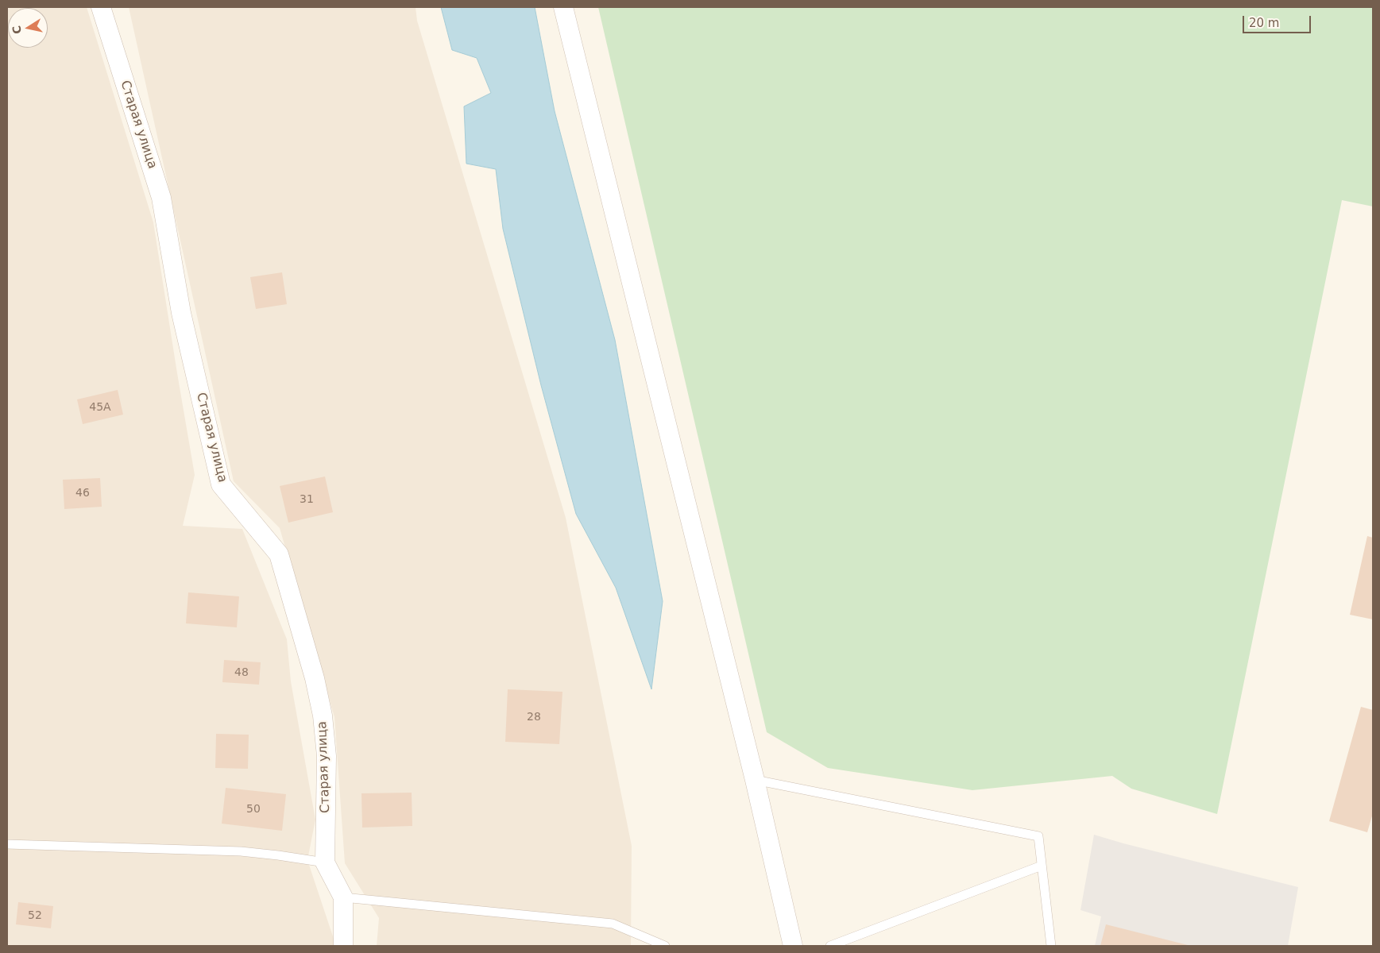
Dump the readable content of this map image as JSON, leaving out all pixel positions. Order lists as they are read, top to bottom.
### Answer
{
  "streets": {
    "street": ["Старая улица"]
  },
  "house_numbers": [
    "45А",
    "46",
    "31",
    "48",
    "28",
    "50",
    "52"
  ],
  "scale_bar": "20 m",
  "north": "left"
}
